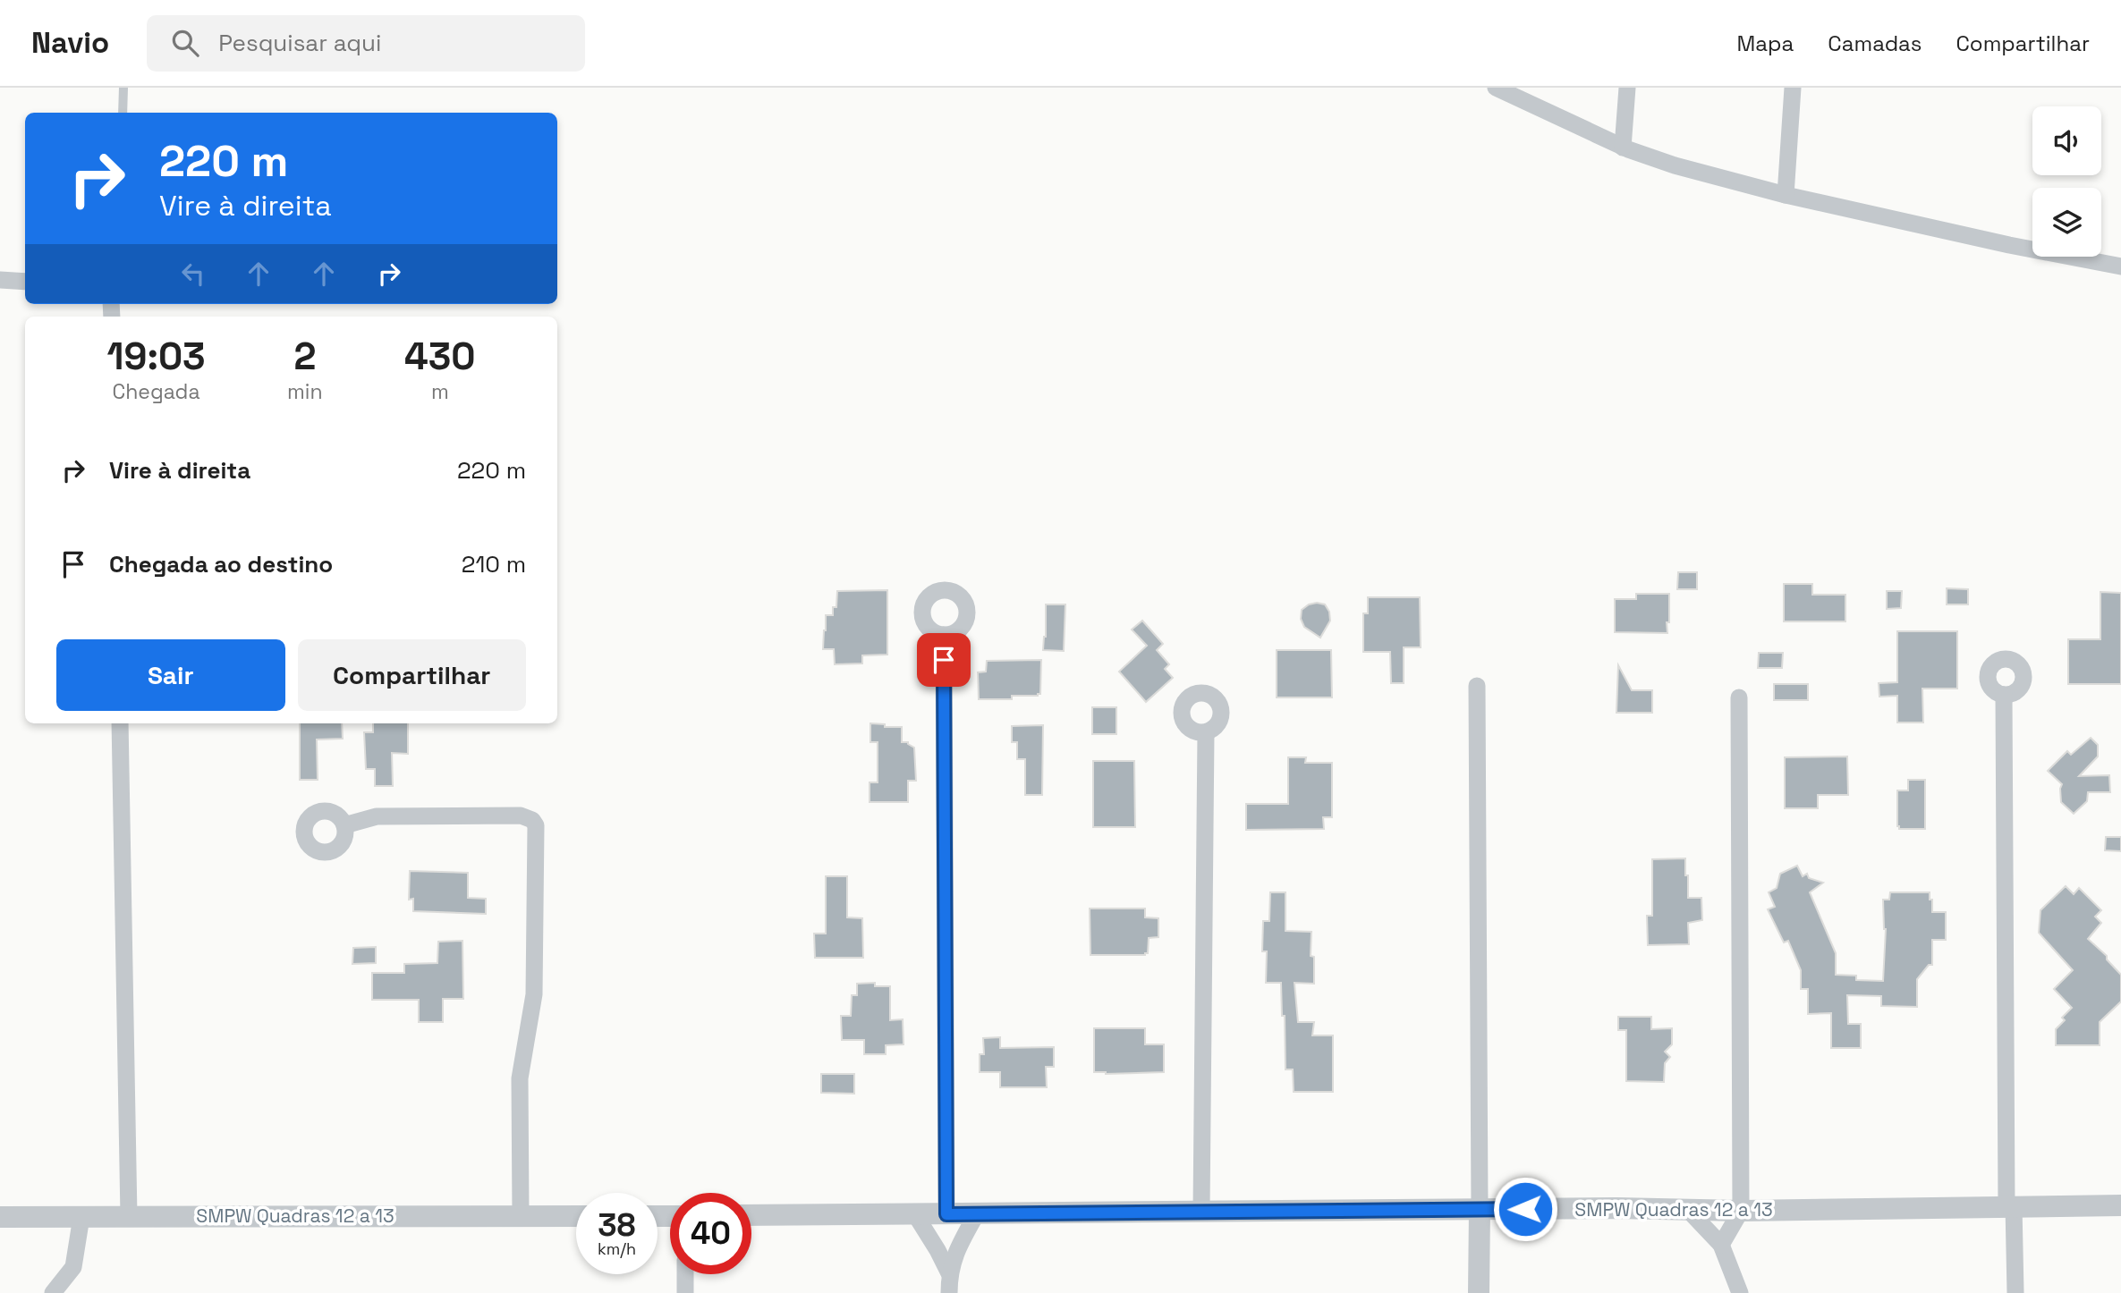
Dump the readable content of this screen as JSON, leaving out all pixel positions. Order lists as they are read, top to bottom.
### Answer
{
  "streets": {
    "street": ["SMPW Quadras 12 a 13"]
  },
  "page": {
    "header": "Navio",
    "search": "Pesquisar aqui",
    "nav": ["Mapa", "Camadas", "Compartilhar"],
    "turn": ["220 m", "Vire à direita"],
    "eta": [
      "19:03",
      "Chegada",
      "2",
      "min",
      "430",
      "m"
    ],
    "list": [
      {
        "name": "Vire à direita",
        "value": "220 m"
      },
      {
        "name": "Chegada ao destino",
        "value": "210 m"
      }
    ],
    "buttons": ["Sair", "Compartilhar"],
    "speed": "38 km/h",
    "limit": "40"
  }
}
